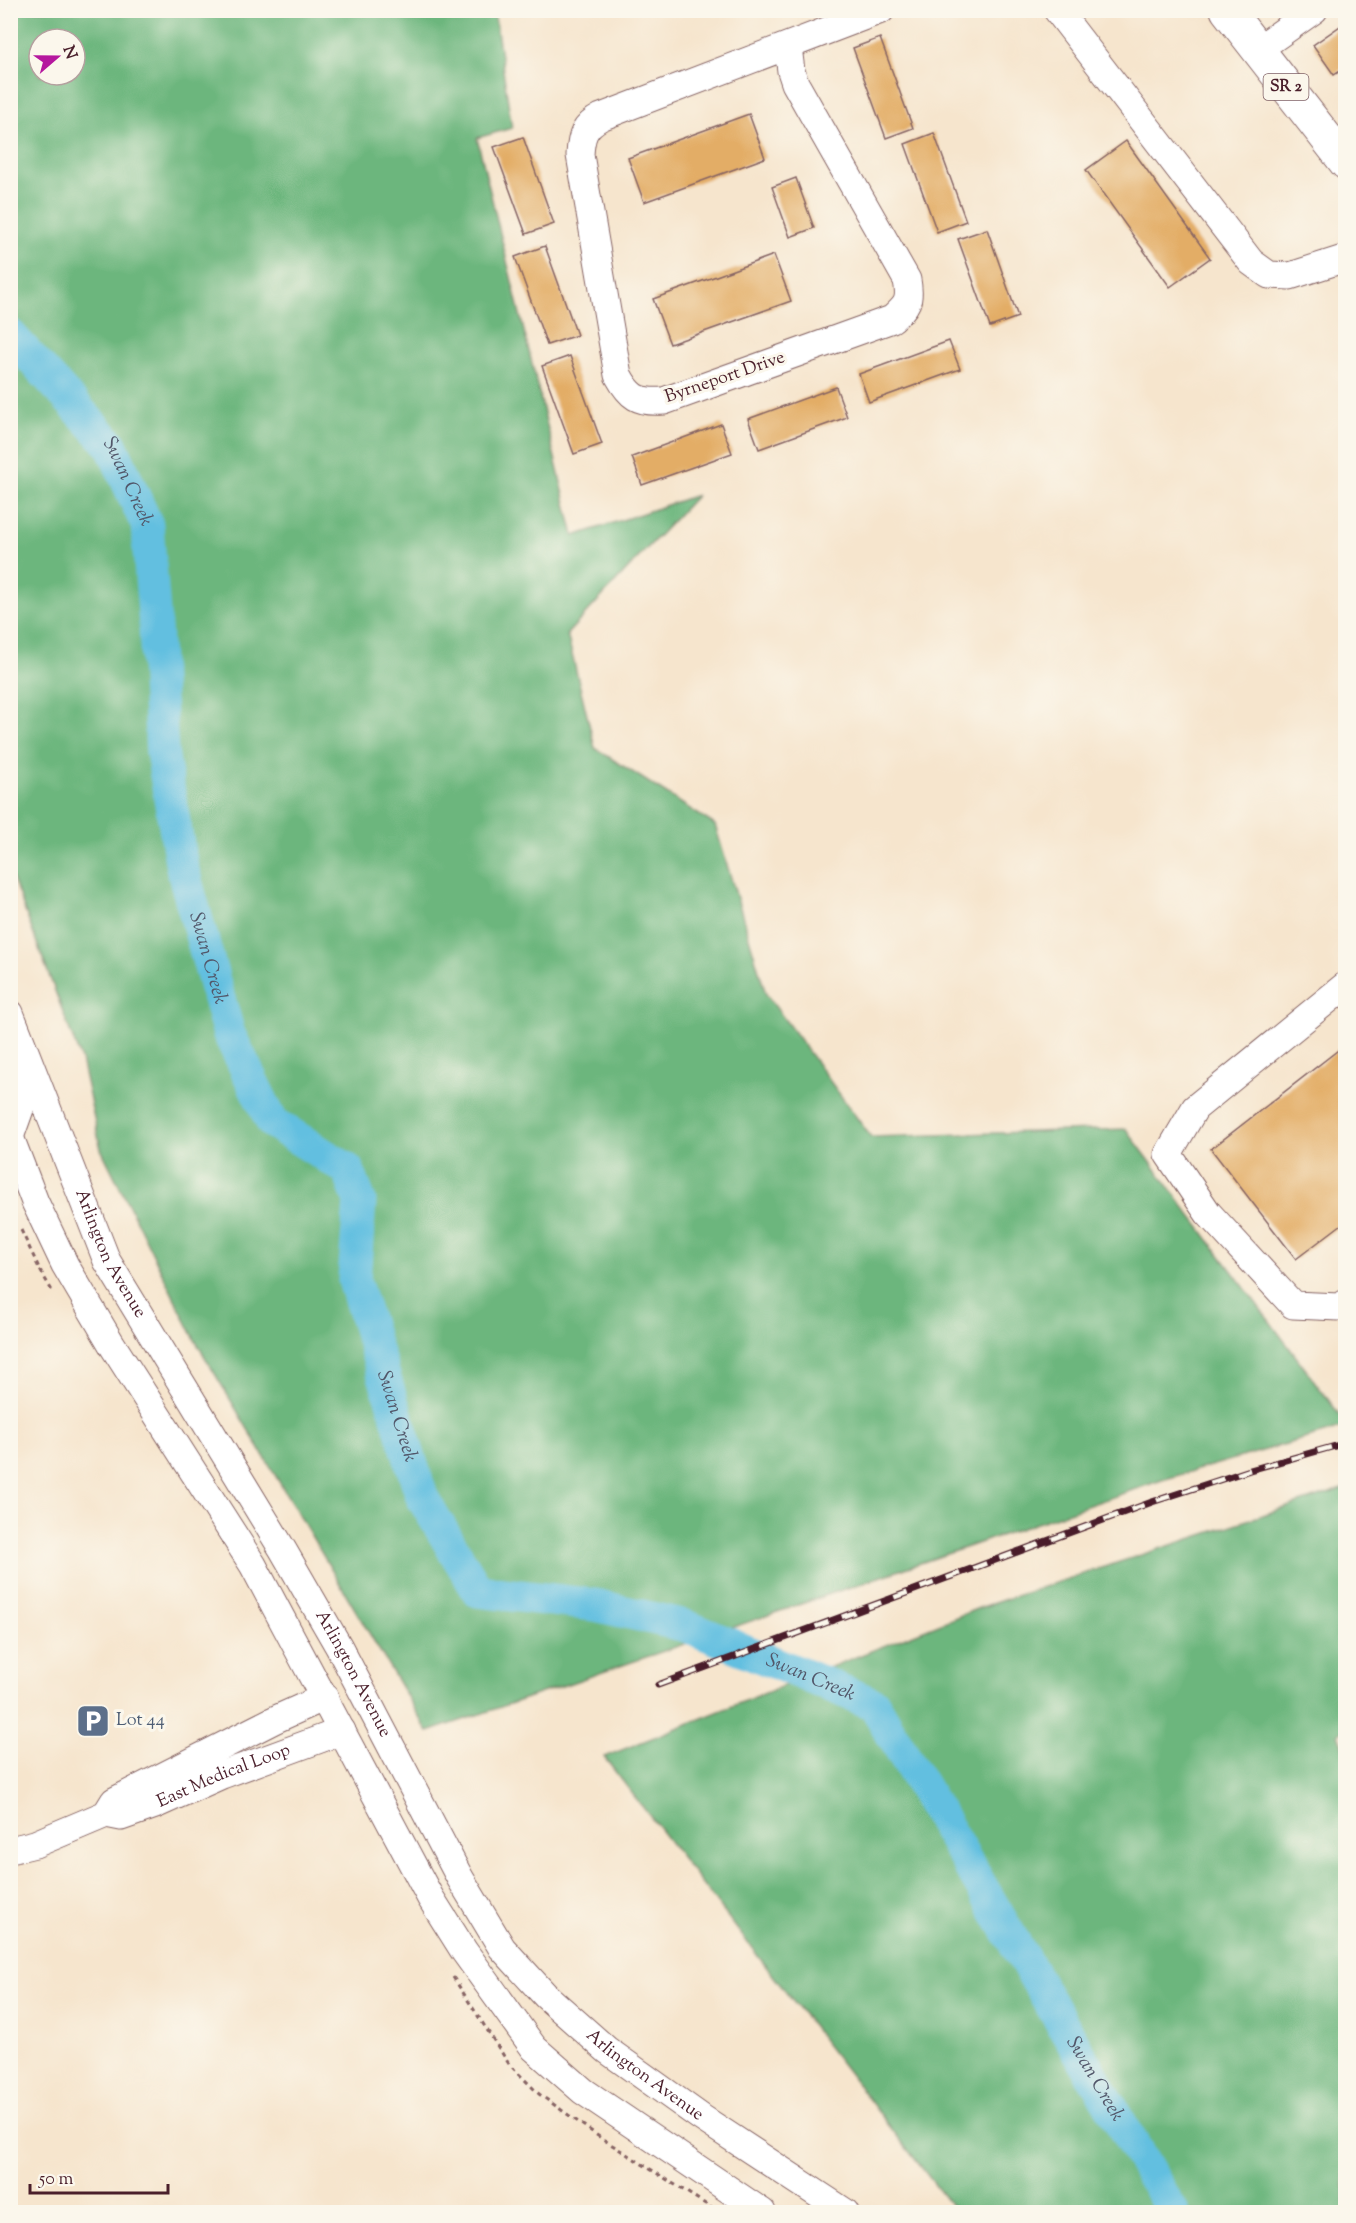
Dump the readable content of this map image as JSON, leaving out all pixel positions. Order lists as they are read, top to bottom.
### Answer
{
  "streets": {
    "main road": ["SR 2"],
    "street": ["Byrneport Drive", "Arlington Avenue", "East Medical Loop"]
  },
  "crossings": [
    ["Arlington Avenue", "East Medical Loop"]
  ],
  "water": ["Swan Creek"],
  "places": {
    "parking": ["Lot 44"]
  },
  "scale_bar": "50 m",
  "north": "right"
}
